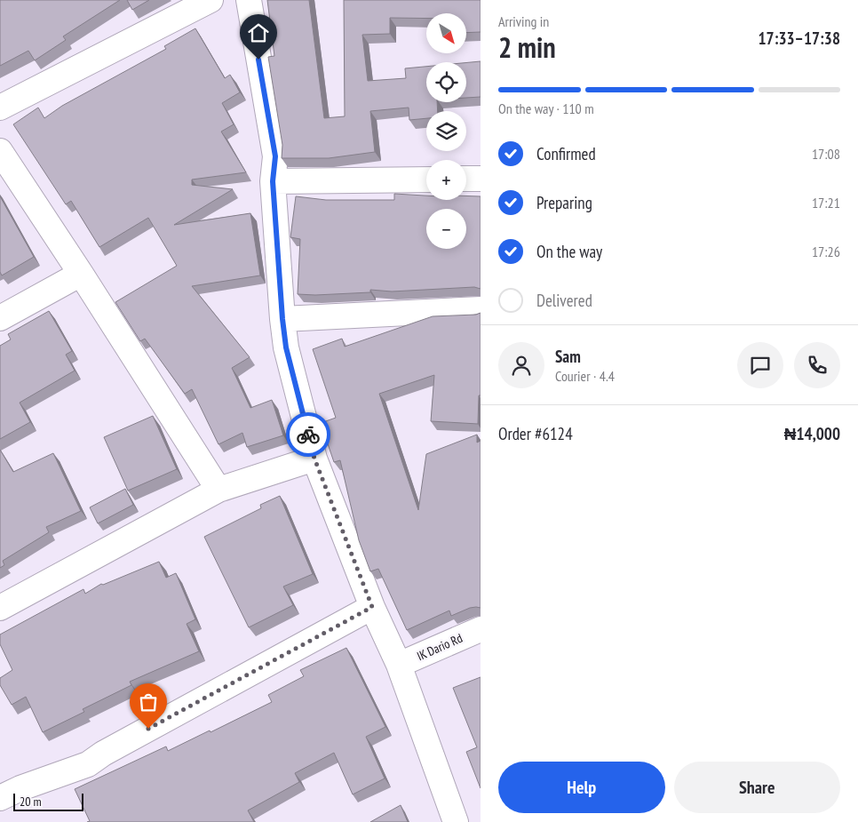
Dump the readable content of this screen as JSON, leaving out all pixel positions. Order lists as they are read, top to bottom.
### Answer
{
  "streets": {
    "street": ["IK Dario Rd"]
  },
  "scale_bar": "20 m",
  "north": "bottom right",
  "page": {
    "heading": ["2 min", "Arriving in", "17:33–17:38"],
    "panel": [
      "Sam",
      "Courier · 4.4",
      "Order #6124",
      "₦14,000"
    ],
    "map_buttons": ["+", "−"],
    "bar": "On the way · 110 m",
    "list": [
      ["Confirmed", "17:08"],
      ["Preparing", "17:21"],
      ["On the way", "17:26"],
      "Delivered"
    ],
    "buttons": ["Help", "Share"],
    "scale": "20 m"
  }
}
